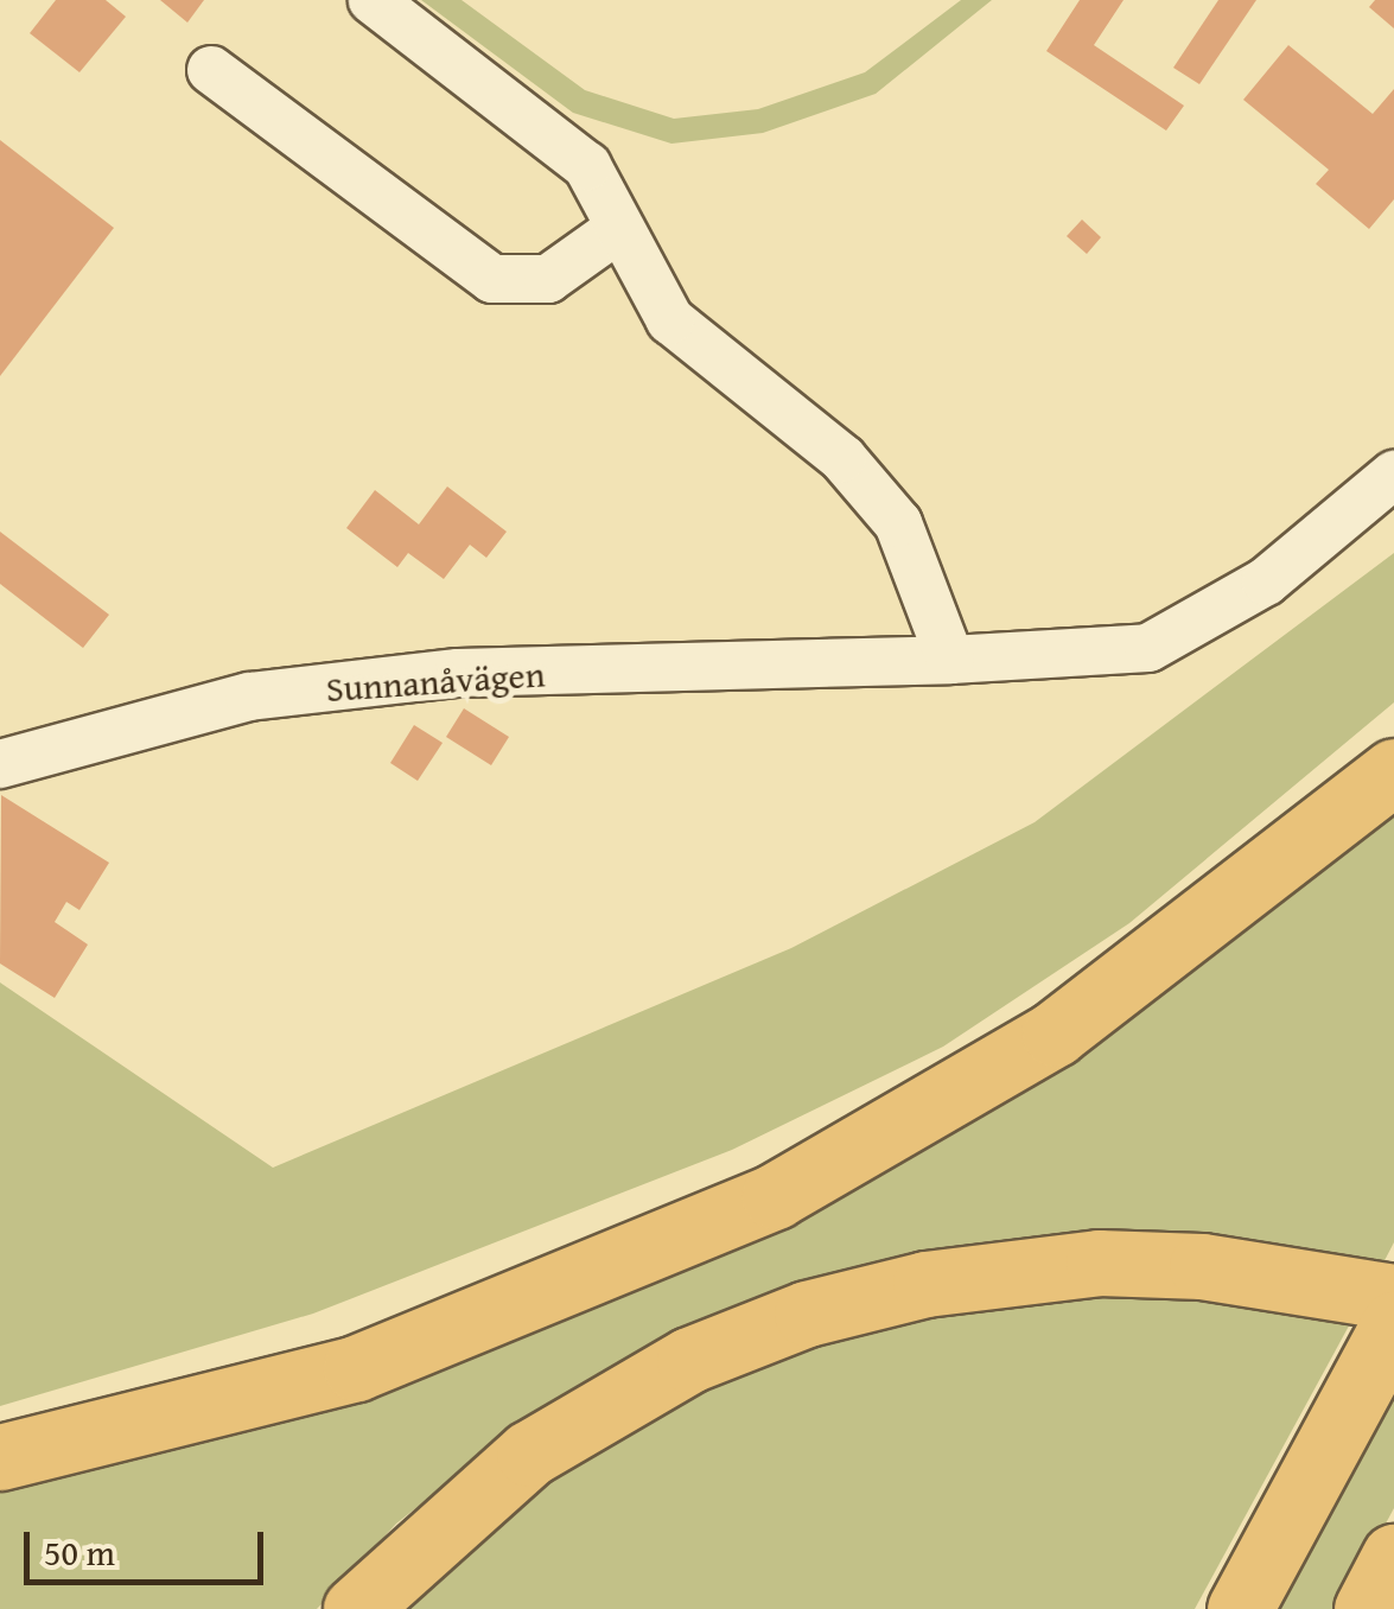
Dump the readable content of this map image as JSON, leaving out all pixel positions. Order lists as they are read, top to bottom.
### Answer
{
  "streets": {
    "street": ["Sunnanåvägen"]
  },
  "scale_bar": "50 m"
}
